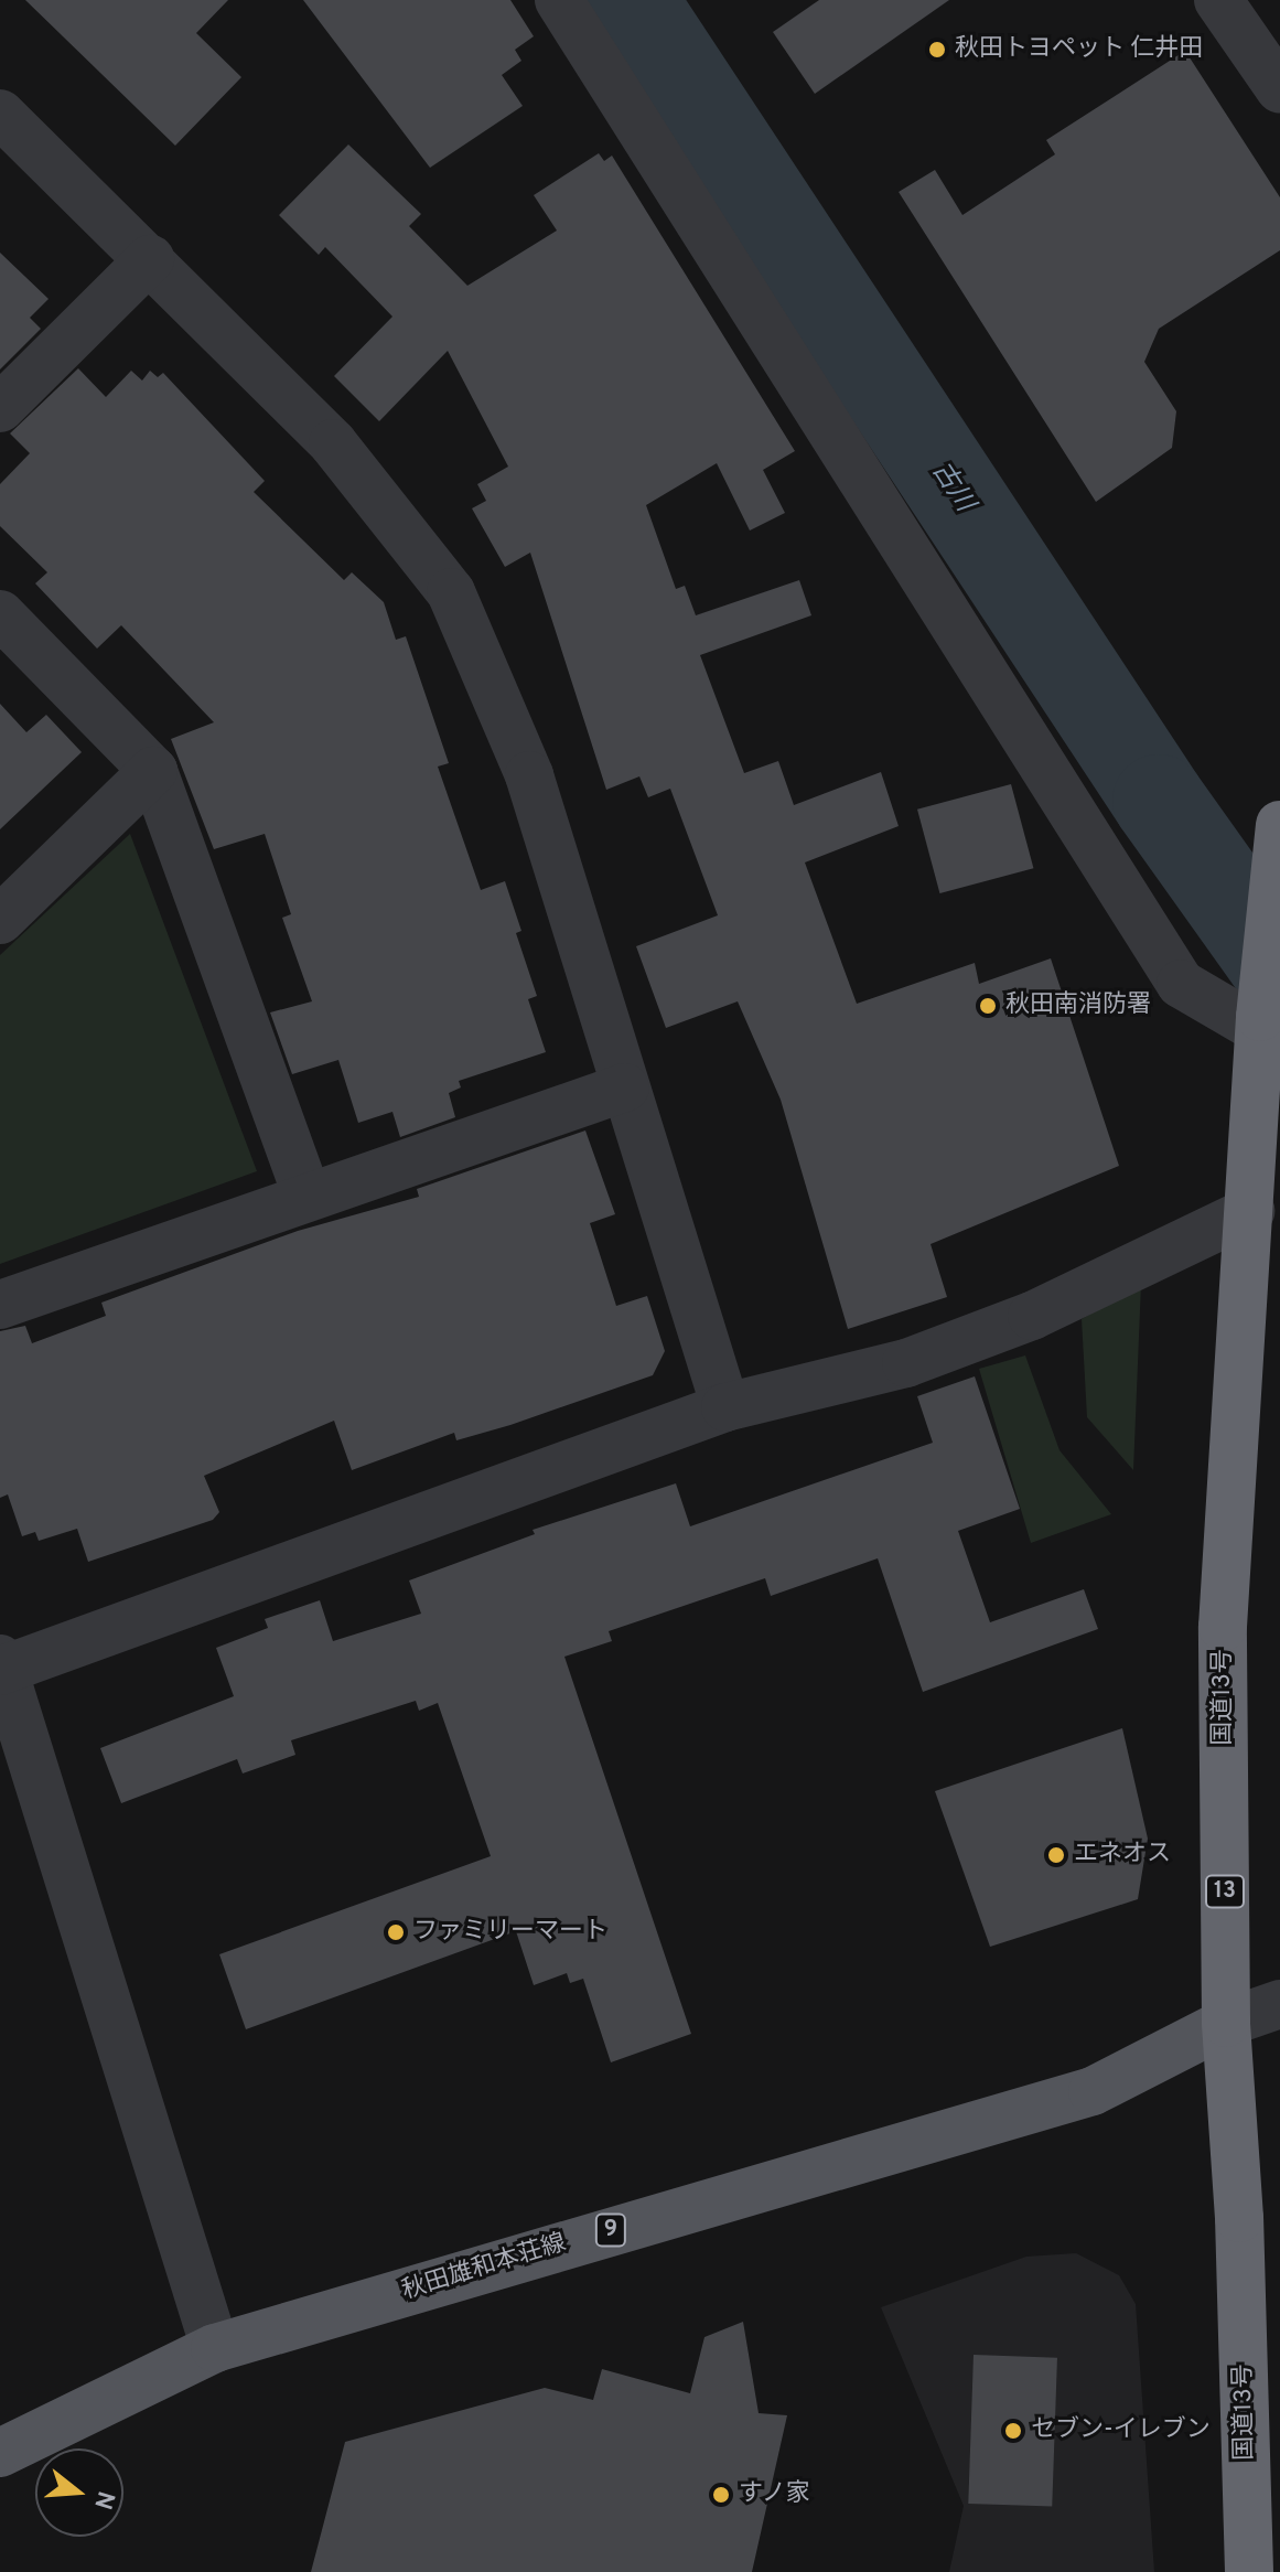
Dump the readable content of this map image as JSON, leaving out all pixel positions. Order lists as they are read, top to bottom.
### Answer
{
  "streets": {
    "highway": ["国道13号", "13"],
    "main road": ["9", "秋田雄和本荘線"]
  },
  "crossings": [
    ["国道13号", "秋田雄和本荘線"]
  ],
  "water": ["古川"],
  "places": [
    "秋田トヨペット 仁井田",
    "秋田南消防署",
    "エネオス",
    "ファミリーマート",
    "セブン-イレブン",
    "すノ家"
  ],
  "north": "right"
}
